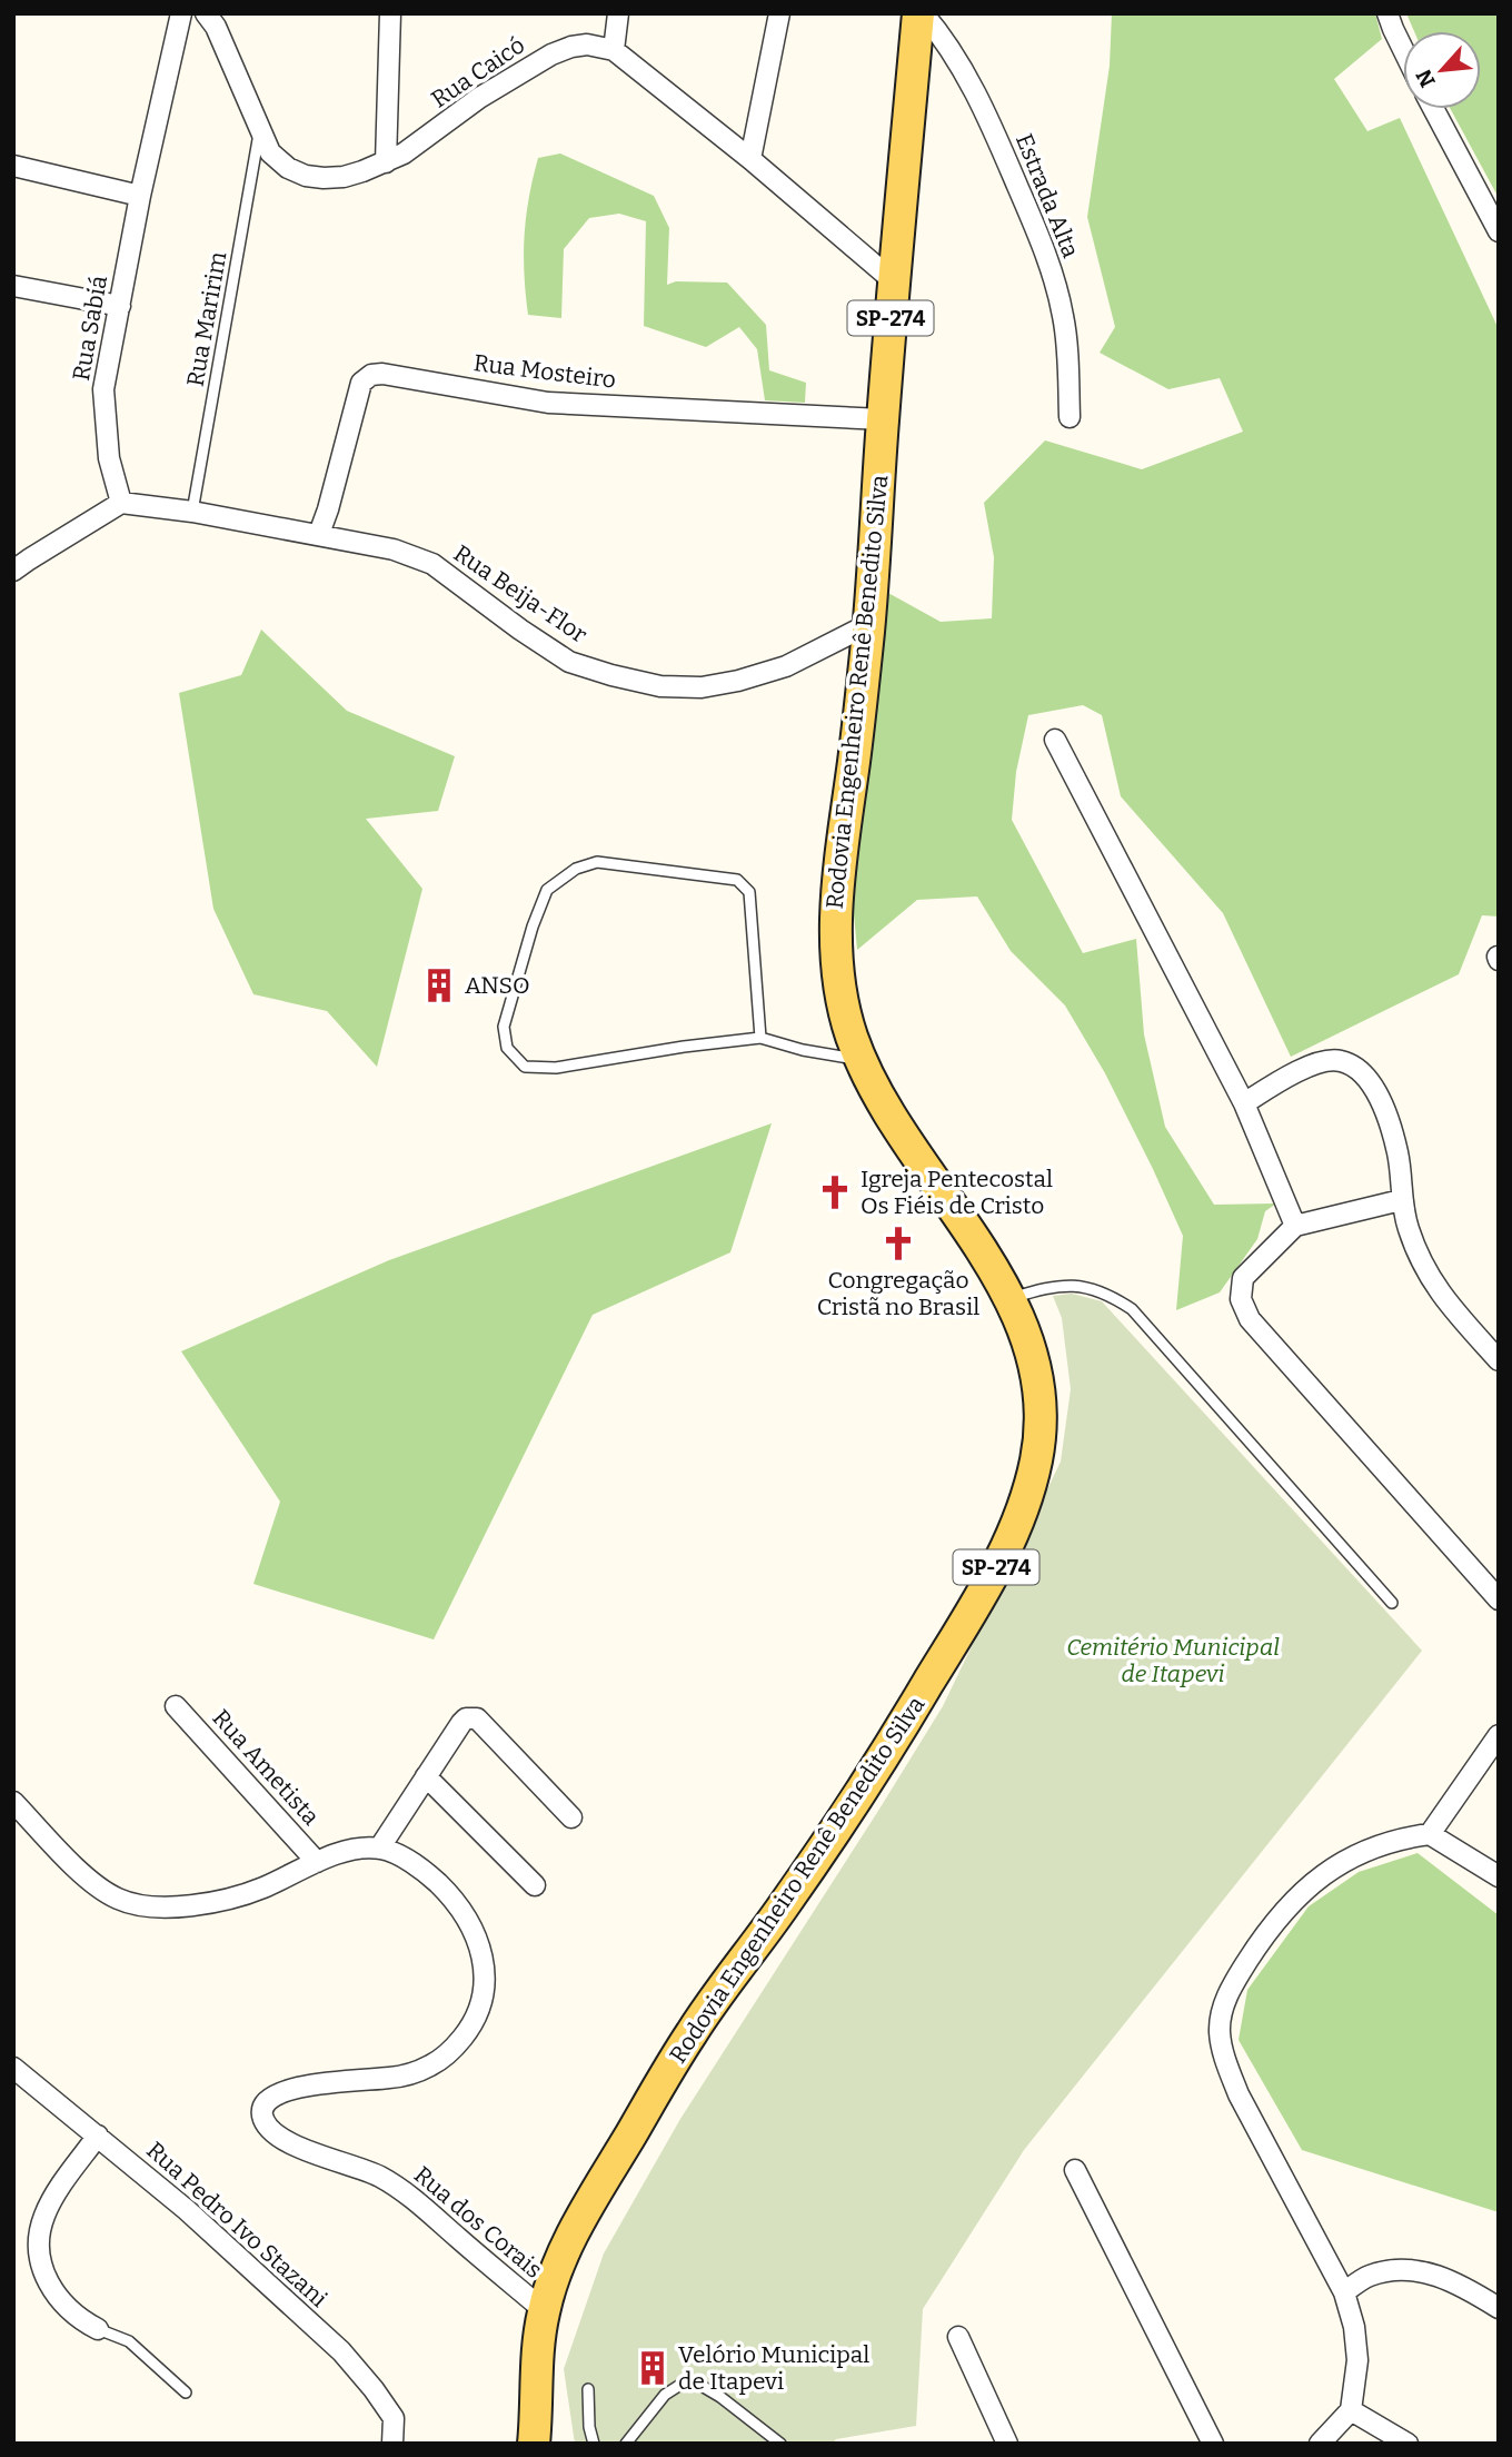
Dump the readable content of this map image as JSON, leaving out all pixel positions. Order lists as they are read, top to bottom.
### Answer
{
  "streets": {
    "main road": ["SP-274", "Rodovia Engenheiro Renê Benedito Silva"],
    "street": [
      "Rua Caicó",
      "Estrada Alta",
      "Rua Sabiá",
      "Rua Mosteiro",
      "Rua Beija-Flor",
      "Rua Ametista",
      "Rua dos Corais",
      "Rua Pedro Ivo Stazani"
    ],
    "lane": ["Rua Maririm"]
  },
  "crossings": [
    ["Rua Caicó", "Rua Maririm"],
    ["Estrada Alta", "Rodovia Engenheiro Renê Benedito Silva"],
    ["Rua Mosteiro", "Rua Beija-Flor"],
    ["Rua Mosteiro", "Rodovia Engenheiro Renê Benedito Silva"],
    ["Rua Beija-Flor", "Rodovia Engenheiro Renê Benedito Silva"],
    ["Rodovia Engenheiro Renê Benedito Silva", "Rua dos Corais"]
  ],
  "parks": ["Cemitério Municipal de Itapevi"],
  "places": {
    "building": ["ANSO", "Velório Municipal de Itapevi"],
    "church": ["Igreja Pentecostal Os Fiéis de Cristo", "Congregação Cristã no Brasil"]
  },
  "north": "bottom left"
}
